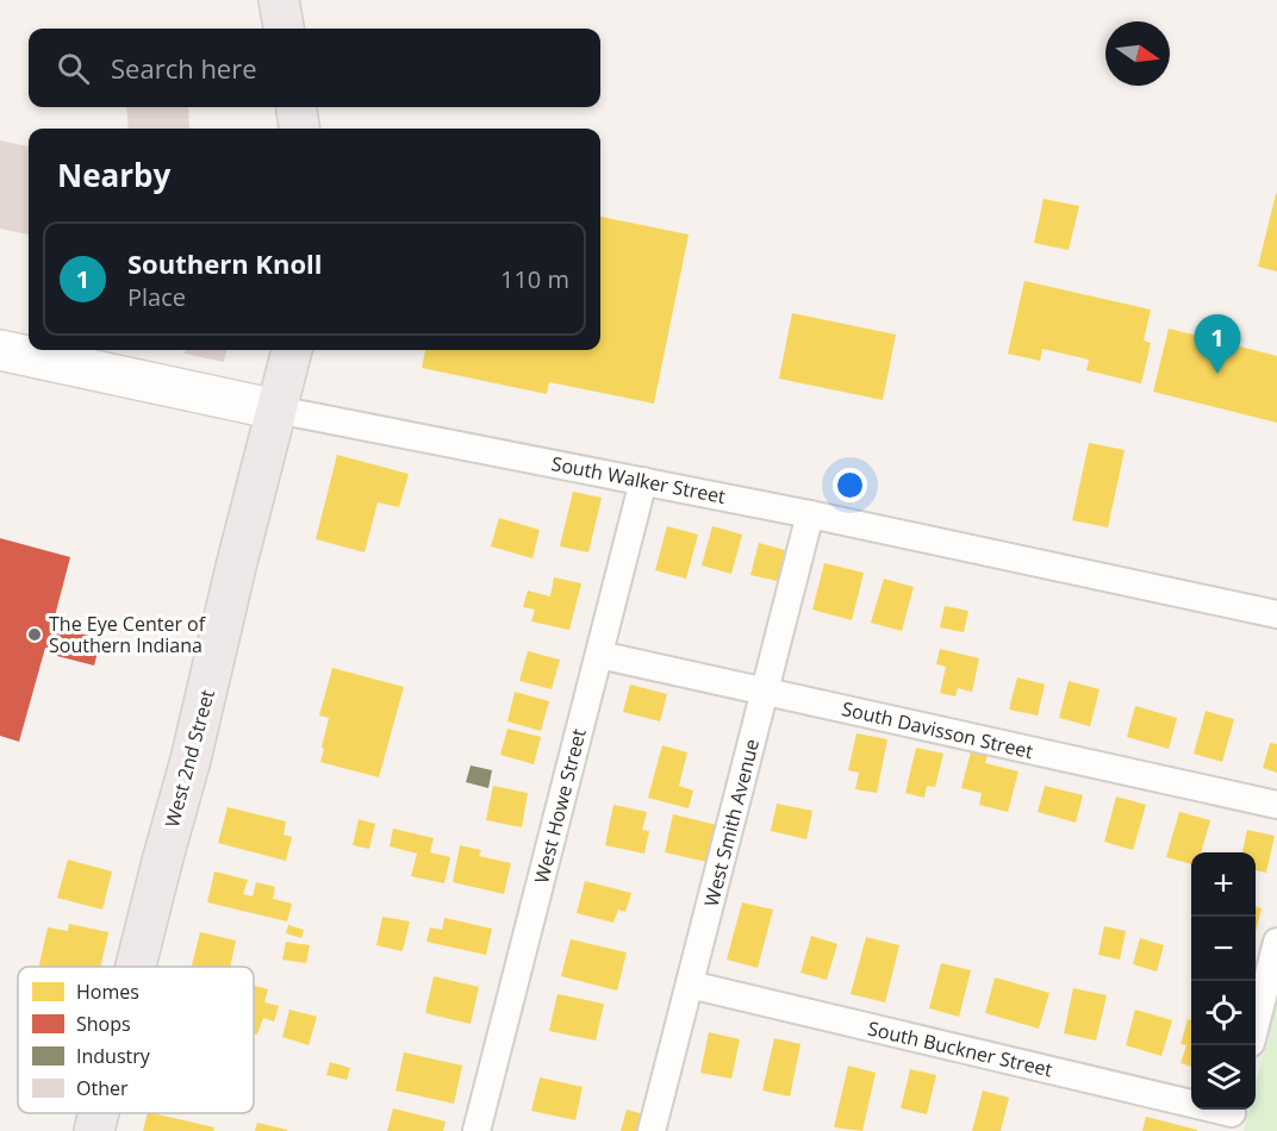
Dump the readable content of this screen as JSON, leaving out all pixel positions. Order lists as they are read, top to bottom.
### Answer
{
  "streets": {
    "main road": ["West 2nd Street"],
    "street": [
      "South Walker Street",
      "South Davisson Street",
      "West Howe Street",
      "West Smith Avenue",
      "South Buckner Street"
    ]
  },
  "crossings": [
    ["South Walker Street", "West 2nd Street"],
    ["South Walker Street", "West Howe Street"],
    ["South Walker Street", "West Smith Avenue"],
    ["South Davisson Street", "West Howe Street"],
    ["South Davisson Street", "West Smith Avenue"],
    ["West Smith Avenue", "South Buckner Street"]
  ],
  "places": ["The Eye Center of Southern Indiana"],
  "legend": [
    "Homes",
    "Shops",
    "Industry",
    "Other"
  ],
  "north": "right",
  "page": {
    "search": "Search here",
    "heading": "Nearby",
    "list": [
      {
        "mark": "1",
        "name": "Southern Knoll",
        "note": "Place",
        "value": "110 m"
      }
    ],
    "pins": "1",
    "map_buttons": ["+", "−"]
  }
}
